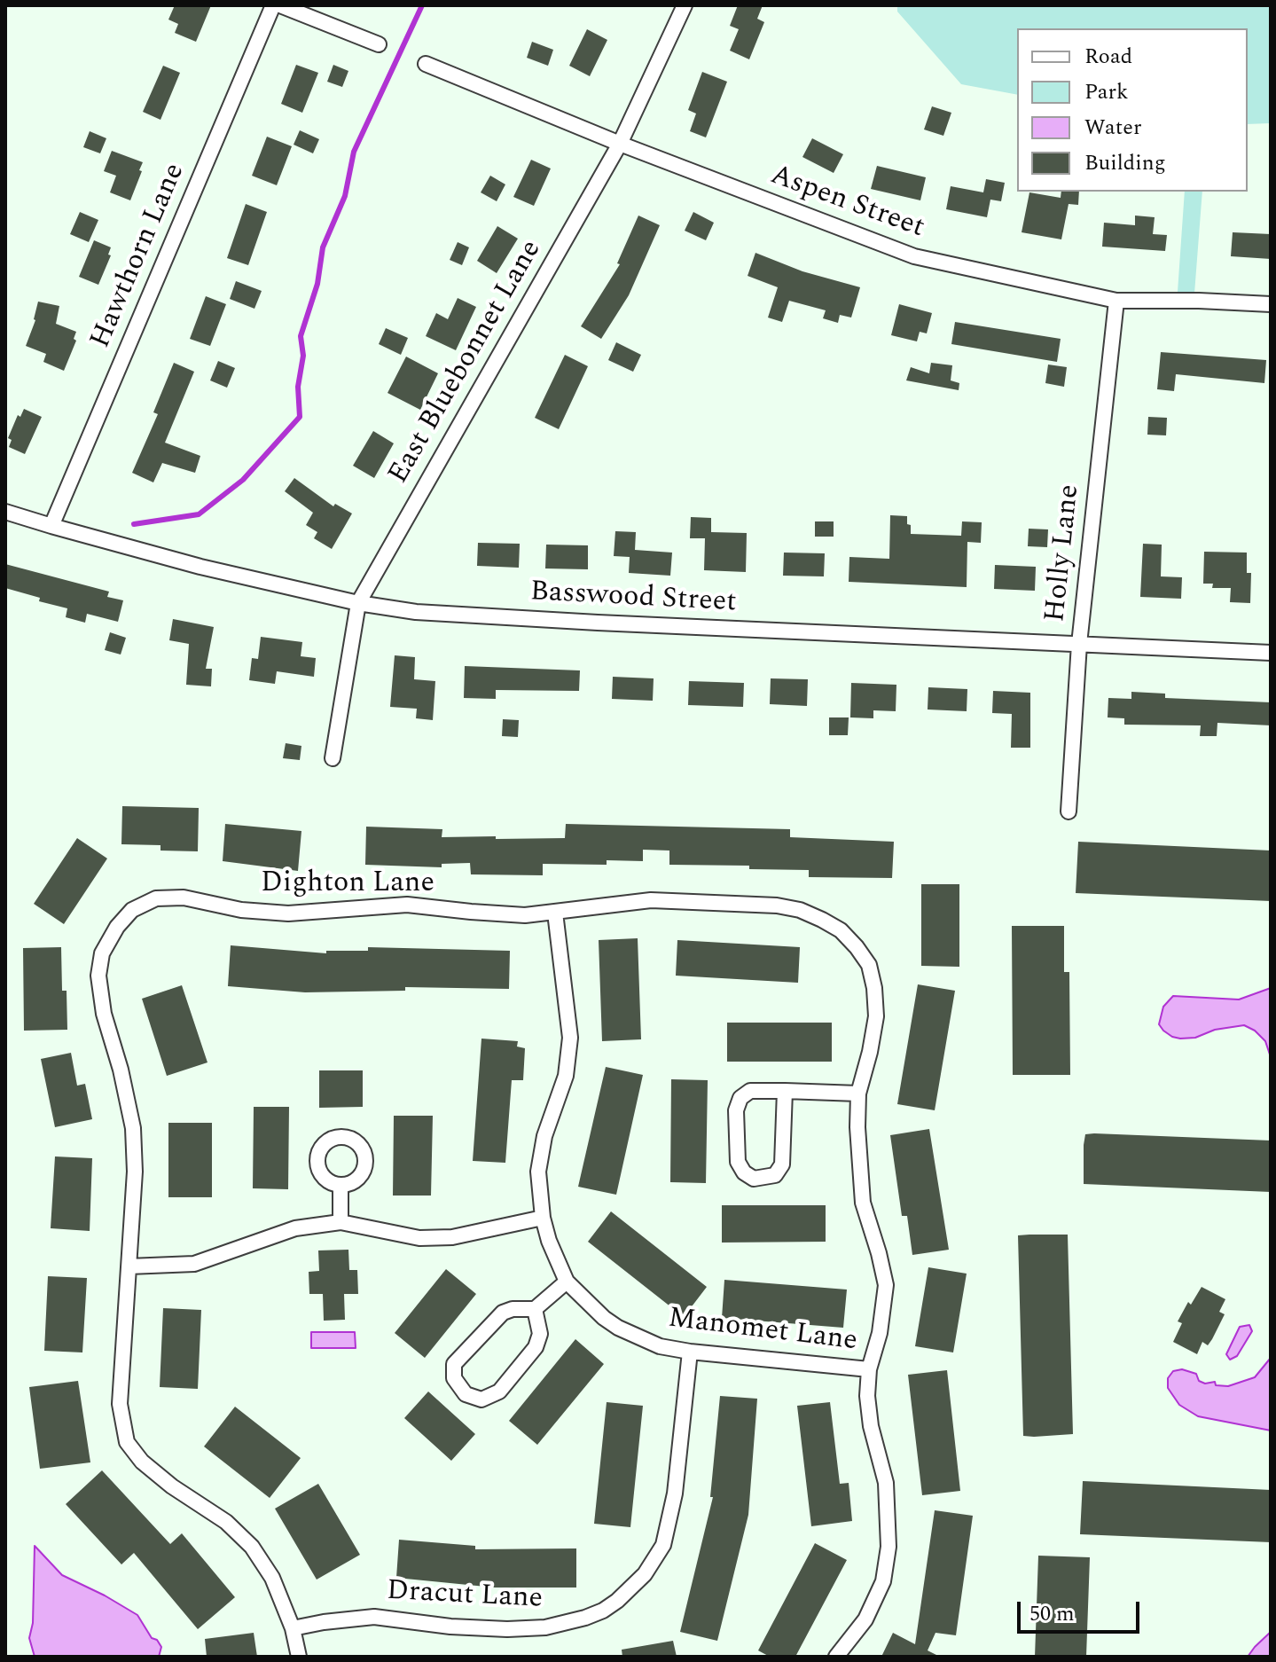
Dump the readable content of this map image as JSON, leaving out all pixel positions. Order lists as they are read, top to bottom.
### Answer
{
  "streets": {
    "street": [
      "Aspen Street",
      "Hawthorn Lane",
      "East Bluebonnet Lane",
      "Holly Lane",
      "Basswood Street",
      "Dighton Lane",
      "Manomet Lane",
      "Dracut Lane"
    ]
  },
  "crossings": [
    ["Aspen Street", "East Bluebonnet Lane"],
    ["Aspen Street", "Holly Lane"],
    ["Hawthorn Lane", "Basswood Street"],
    ["East Bluebonnet Lane", "Basswood Street"],
    ["Holly Lane", "Basswood Street"],
    ["Dighton Lane", "Manomet Lane"],
    ["Dighton Lane", "Dracut Lane"],
    ["Manomet Lane", "Dracut Lane"]
  ],
  "legend": [
    "Road",
    "Park",
    "Water",
    "Building"
  ],
  "scale_bar": "50 m"
}
